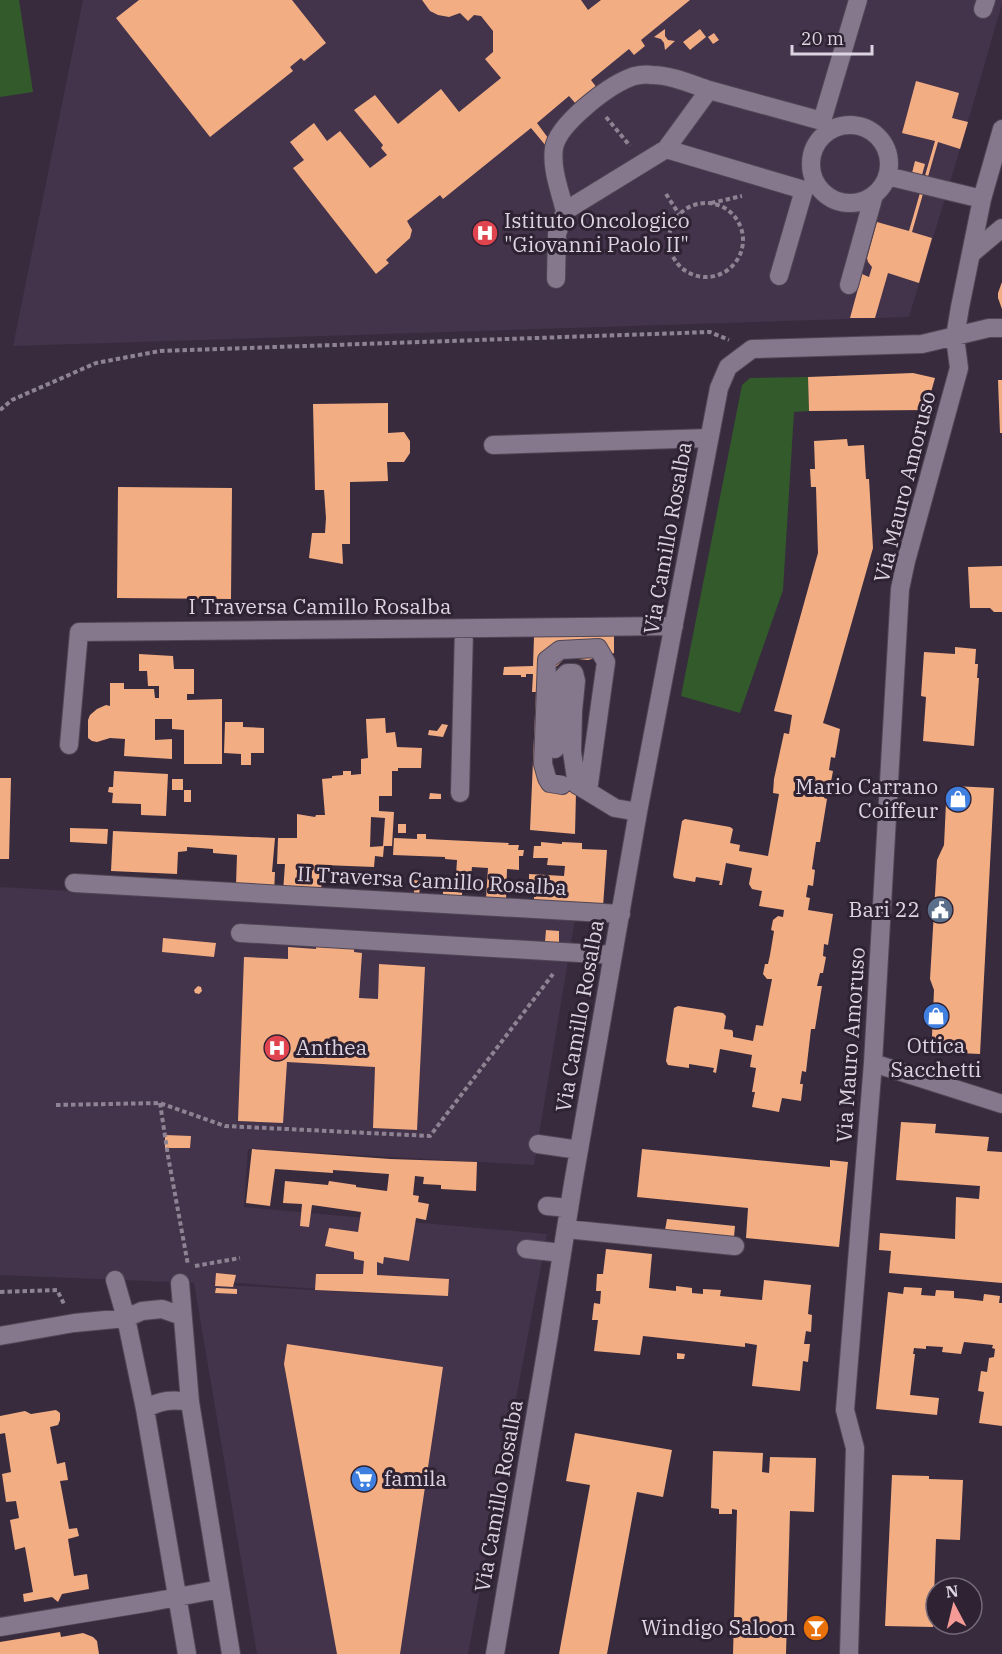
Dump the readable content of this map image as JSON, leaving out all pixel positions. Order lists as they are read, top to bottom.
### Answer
{
  "streets": {
    "street": [
      "Via Mauro Amoruso",
      "Via Camillo Rosalba",
      "I Traversa Camillo Rosalba",
      "II Traversa Camillo Rosalba"
    ]
  },
  "crossings": [
    ["Via Camillo Rosalba", "I Traversa Camillo Rosalba"],
    ["Via Camillo Rosalba", "II Traversa Camillo Rosalba"]
  ],
  "places": {
    "hospital": ["Istituto Oncologico \"Giovanni Paolo II\"", "Anthea"],
    "shop": ["Mario Carrano Coiffeur", "Ottica Sacchetti"],
    "public building": ["Bari 22"],
    "supermarket": ["famila"],
    "bar": ["Windigo Saloon"]
  },
  "scale_bar": "20 m",
  "north": "top"
}
